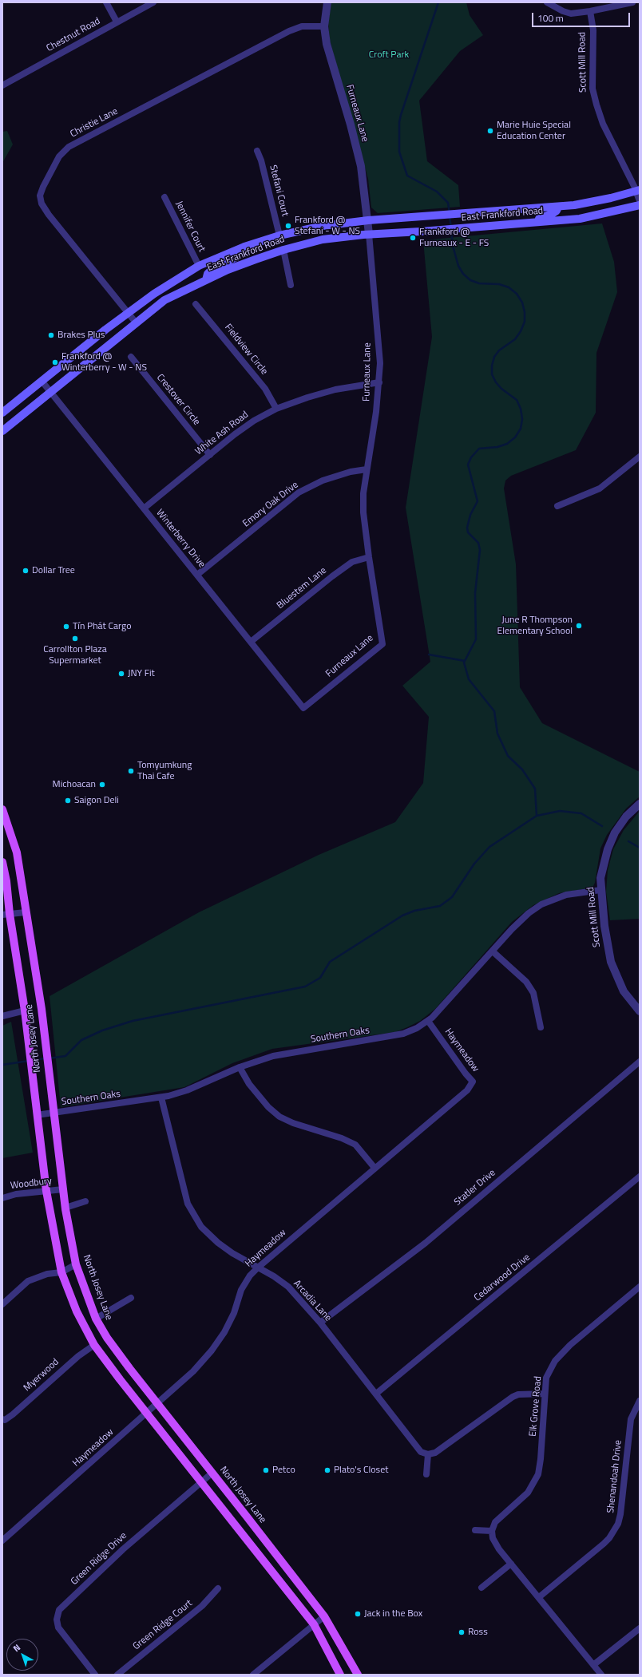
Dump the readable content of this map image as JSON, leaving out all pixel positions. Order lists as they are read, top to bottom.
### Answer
{
  "streets": {
    "main road": ["East Frankford Road", "North Josey Lane"],
    "street": [
      "Chestnut Road",
      "Scott Mill Road",
      "Furneaux Lane",
      "Christie Lane",
      "Stefani Court",
      "Jennifer Court",
      "Fieldview Circle",
      "Crestover Circle",
      "White Ash Road",
      "Emory Oak Drive",
      "Winterberry Drive",
      "Bluestem Lane",
      "Southern Oaks",
      "Haymeadow",
      "Woodbury",
      "Statler Drive",
      "Cedarwood Drive",
      "Arcadia Lane",
      "Myerwood",
      "Elk Grove Road",
      "Shenandoah Drive",
      "Green Ridge Drive",
      "Green Ridge Court"
    ]
  },
  "crossings": [
    ["Scott Mill Road", "East Frankford Road"],
    ["Scott Mill Road", "Southern Oaks"],
    ["Furneaux Lane", "Christie Lane"],
    ["Furneaux Lane", "East Frankford Road"],
    ["Furneaux Lane", "White Ash Road"],
    ["Furneaux Lane", "Emory Oak Drive"],
    ["Furneaux Lane", "Winterberry Drive"],
    ["Furneaux Lane", "Bluestem Lane"],
    ["Christie Lane", "East Frankford Road"],
    ["Stefani Court", "East Frankford Road"],
    ["East Frankford Road", "Jennifer Court"],
    ["East Frankford Road", "Winterberry Drive"],
    ["Fieldview Circle", "White Ash Road"],
    ["Crestover Circle", "White Ash Road"],
    ["White Ash Road", "Winterberry Drive"],
    ["Emory Oak Drive", "Winterberry Drive"],
    ["Winterberry Drive", "Bluestem Lane"],
    ["Southern Oaks", "North Josey Lane"],
    ["Southern Oaks", "Haymeadow"],
    ["Southern Oaks", "Arcadia Lane"],
    ["North Josey Lane", "Haymeadow"],
    ["North Josey Lane", "Woodbury"],
    ["North Josey Lane", "Myerwood"],
    ["North Josey Lane", "Green Ridge Drive"],
    ["Haymeadow", "Arcadia Lane"],
    ["Statler Drive", "Arcadia Lane"],
    ["Cedarwood Drive", "Arcadia Lane"]
  ],
  "parks": ["Croft Park"],
  "places": [
    "Marie Huie Special Education Center",
    "Frankford @ Stefani - W - NS",
    "Frankford @ Furneaux - E - FS",
    "Brakes Plus",
    "Frankford @ Winterberry - W - NS",
    "Dollar Tree",
    "June R Thompson Elementary School",
    "Tín Phát Cargo",
    "Carrollton Plaza Supermarket",
    "JNY Fit",
    "Tomyumkung Thai Cafe",
    "Michoacan",
    "Saigon Deli",
    "Petco",
    "Plato's Closet",
    "Jack in the Box",
    "Ross"
  ],
  "scale_bar": "100 m",
  "north": "top left"
}
